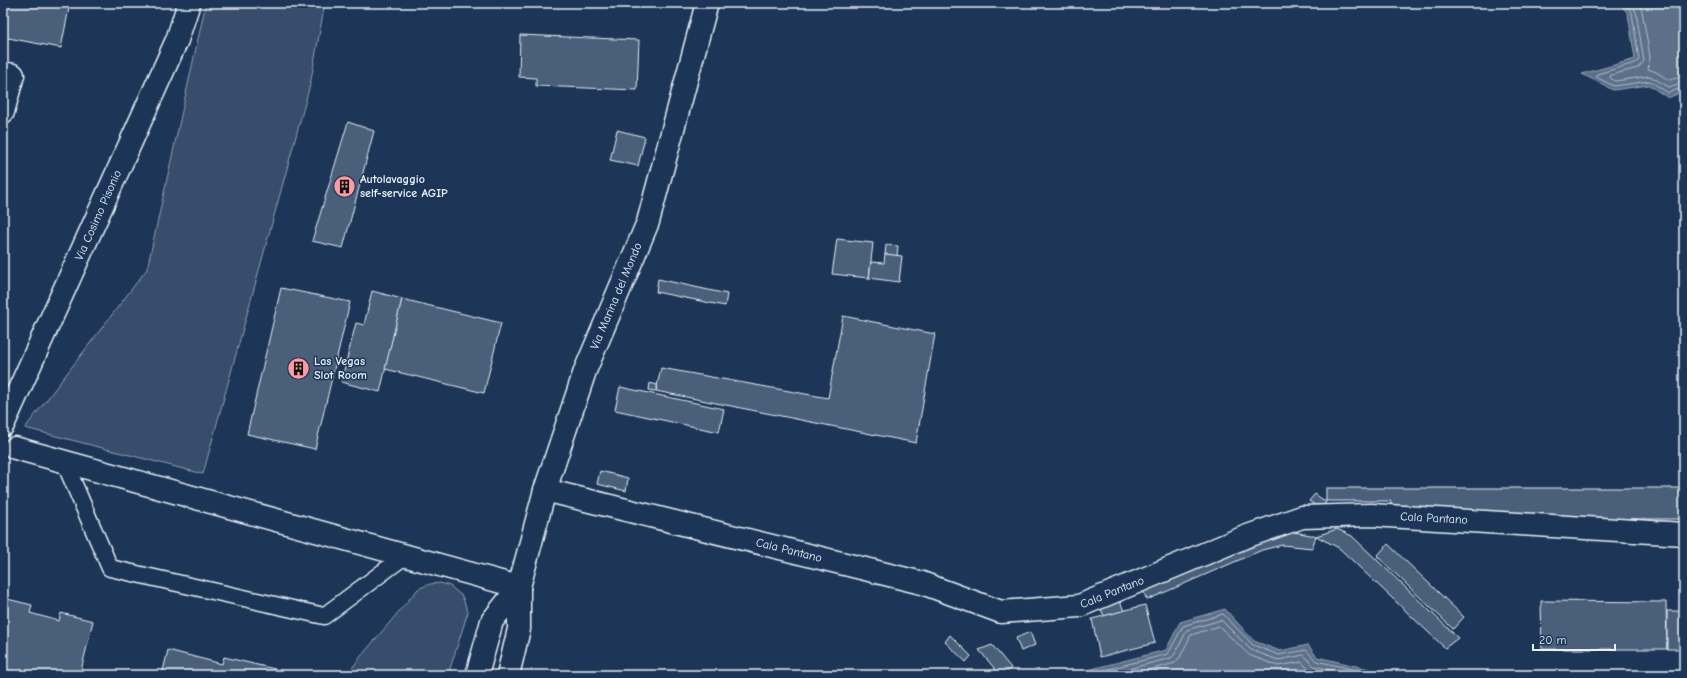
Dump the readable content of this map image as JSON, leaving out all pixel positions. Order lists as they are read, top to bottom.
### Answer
{
  "streets": {
    "street": ["Via Cosimo Pisonio", "Via Marina del Mondo", "Cala Pantano"]
  },
  "crossings": [
    ["Via Marina del Mondo", "Cala Pantano"]
  ],
  "places": {
    "building": ["Autolavaggio self-service AGIP", "Las Vegas Slot Room"]
  },
  "scale_bar": "20 m"
}
